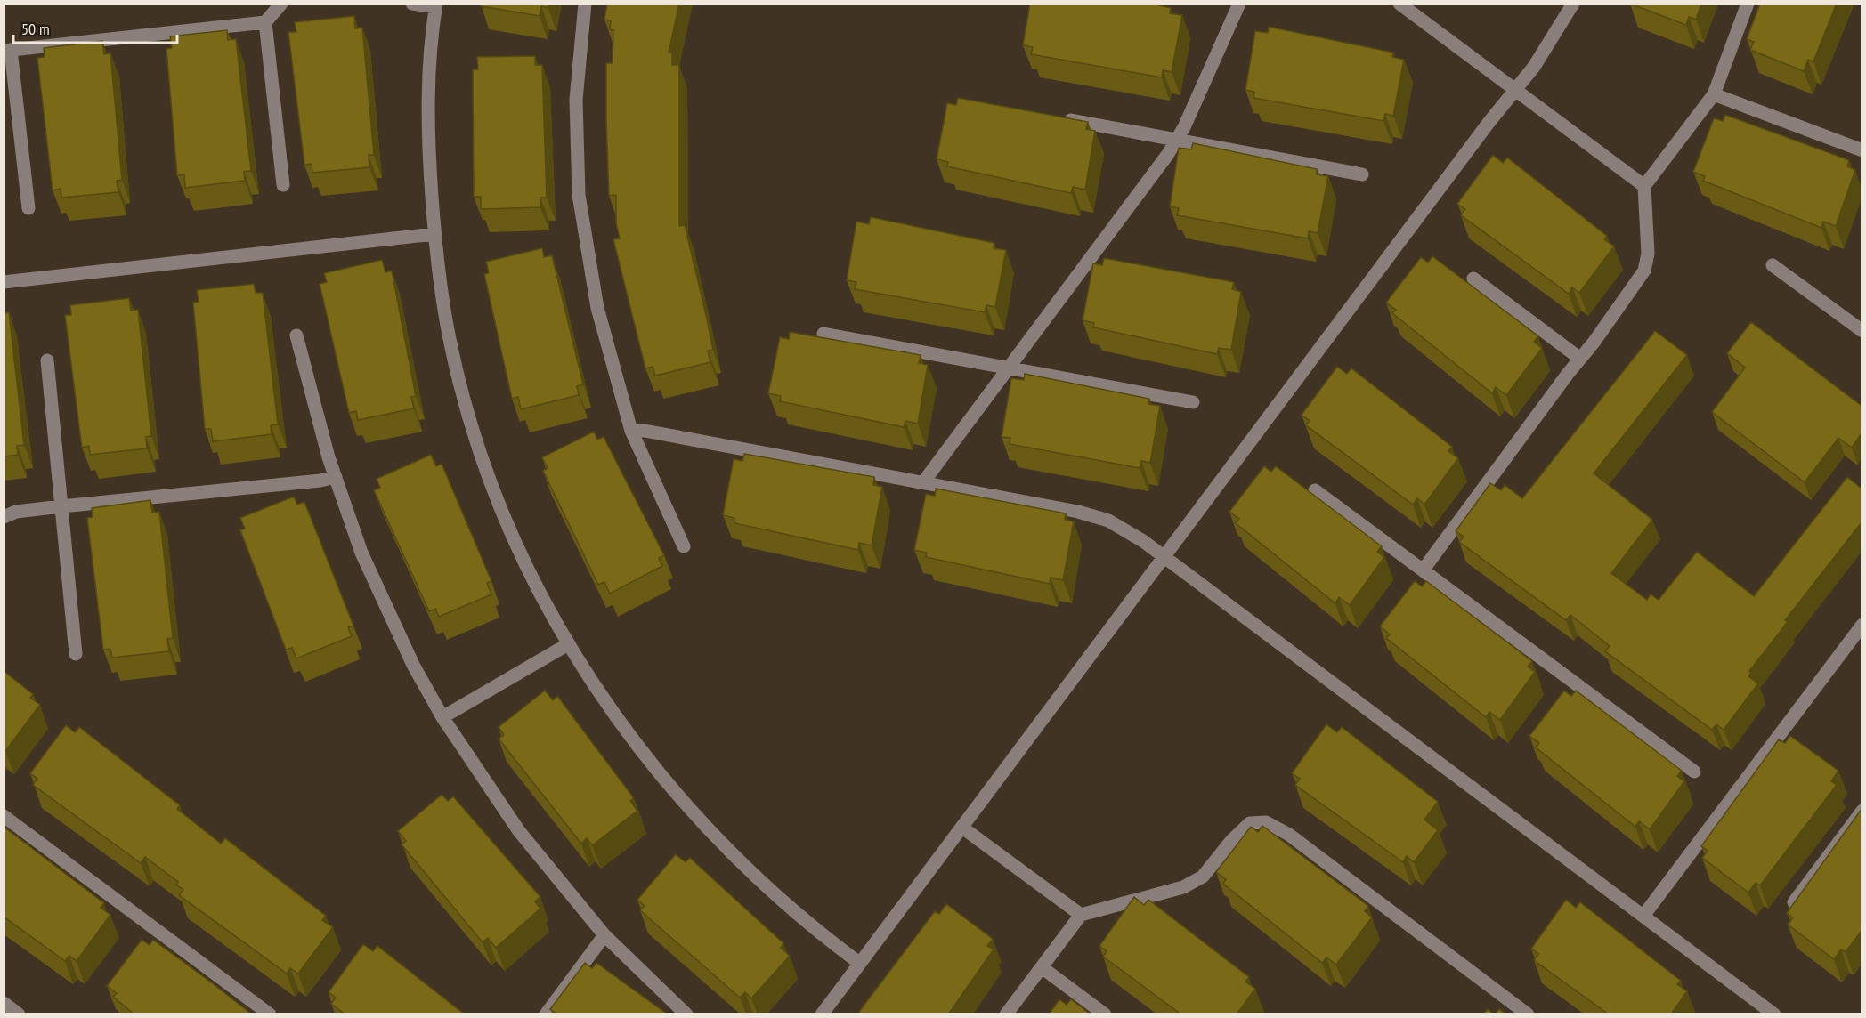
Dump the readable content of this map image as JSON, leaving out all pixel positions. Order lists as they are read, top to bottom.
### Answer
{
  "scale_bar": "50 m"
}
